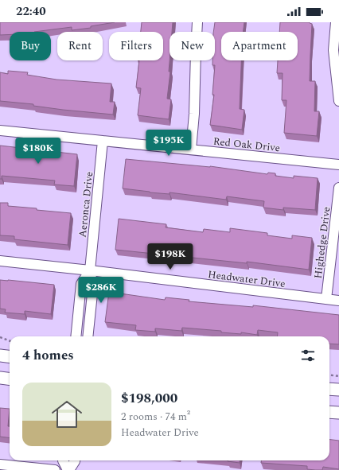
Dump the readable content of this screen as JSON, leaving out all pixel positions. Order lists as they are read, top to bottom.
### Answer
{
  "streets": {
    "street": [
      "Red Oak Drive",
      "Aeronca Drive",
      "Highedge Drive",
      "Headwater Drive"
    ]
  },
  "crossings": [
    ["Red Oak Drive", "Aeronca Drive"],
    ["Aeronca Drive", "Headwater Drive"],
    ["Highedge Drive", "Headwater Drive"]
  ],
  "page": {
    "status": "22:40",
    "chip": [
      "Buy",
      "Rent",
      "Filters",
      "New",
      "Apartment"
    ],
    "price": [
      "$195K",
      "$180K",
      "$198K",
      "$286K"
    ],
    "heading": "4 homes",
    "list": [
      {
        "name": "$198,000",
        "note": "2 rooms · 74 m² · Headwater Drive"
      }
    ]
  }
}
